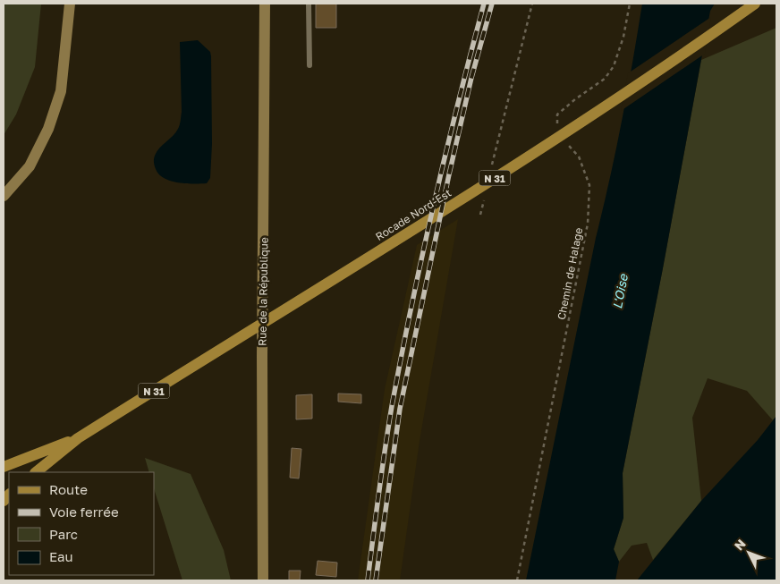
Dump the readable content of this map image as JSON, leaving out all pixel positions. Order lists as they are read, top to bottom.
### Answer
{
  "streets": {
    "main road": ["N 31", "Rocade Nord-Est", "Rue de la République"],
    "path": ["Chemin de Halage"]
  },
  "water": ["L'Oise"],
  "legend": [
    "Route",
    "Voie ferrée",
    "Parc",
    "Eau"
  ],
  "north": "top left"
}
